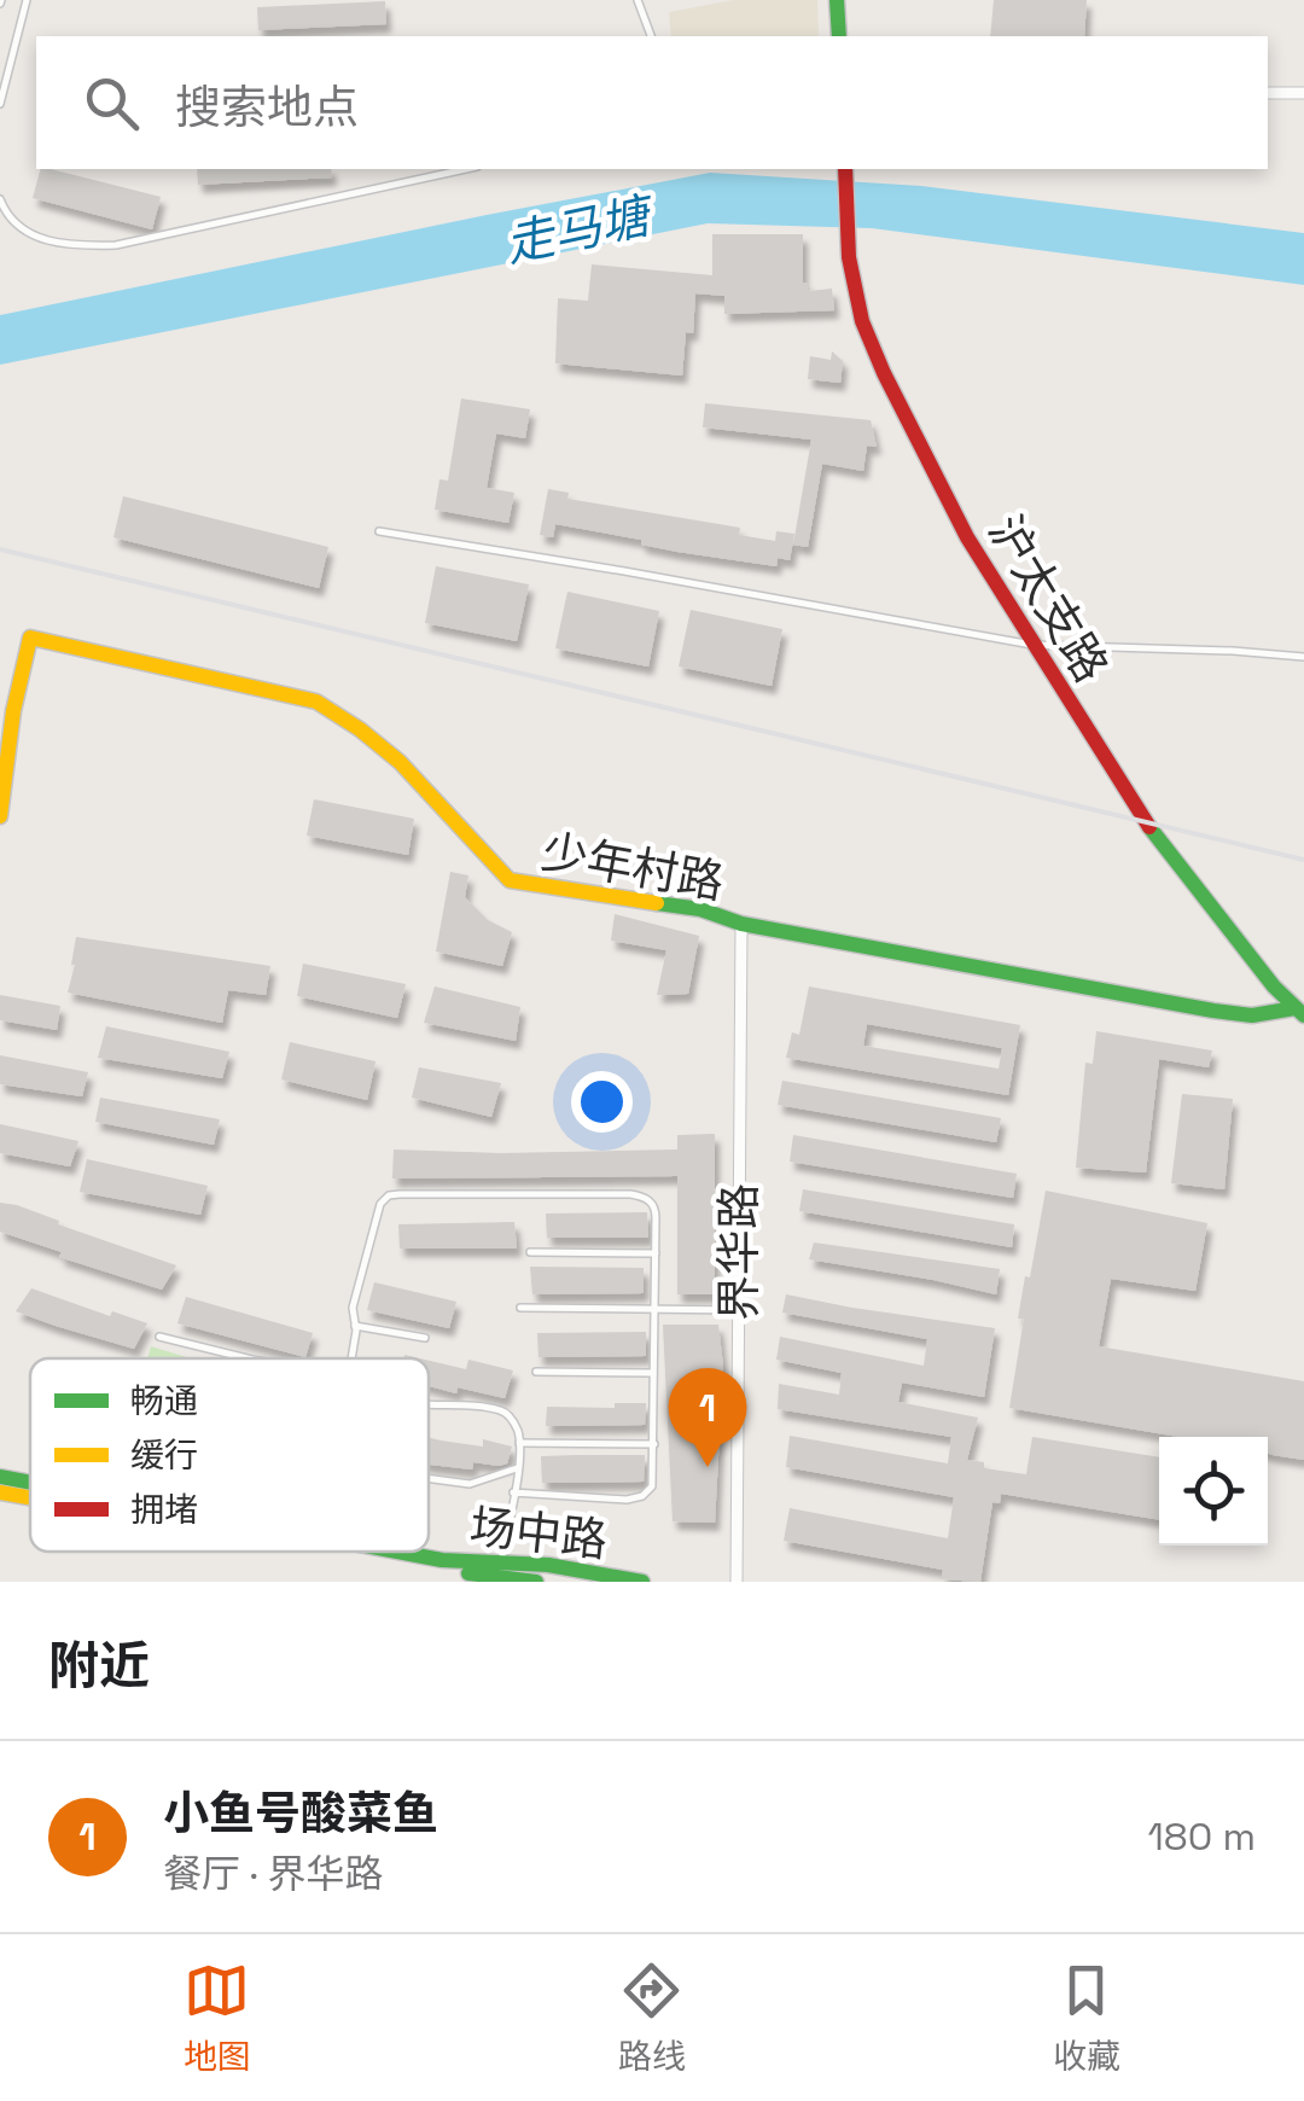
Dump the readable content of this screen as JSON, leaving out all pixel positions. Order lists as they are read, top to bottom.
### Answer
{
  "streets": {
    "street": [
      "沪太支路",
      "少年村路",
      "界华路",
      "场中路"
    ]
  },
  "crossings": [
    ["沪太支路", "少年村路"],
    ["少年村路", "界华路"]
  ],
  "water": ["走马塘"],
  "legend": ["畅通", "缓行", "拥堵"],
  "page": {
    "search": "搜索地点",
    "pins": "1",
    "heading": "附近",
    "list": [
      {
        "mark": "1",
        "name": "小鱼号酸菜鱼",
        "note": "餐厅 · 界华路",
        "value": "180 m"
      }
    ],
    "nav": ["地图", "路线", "收藏"]
  }
}
